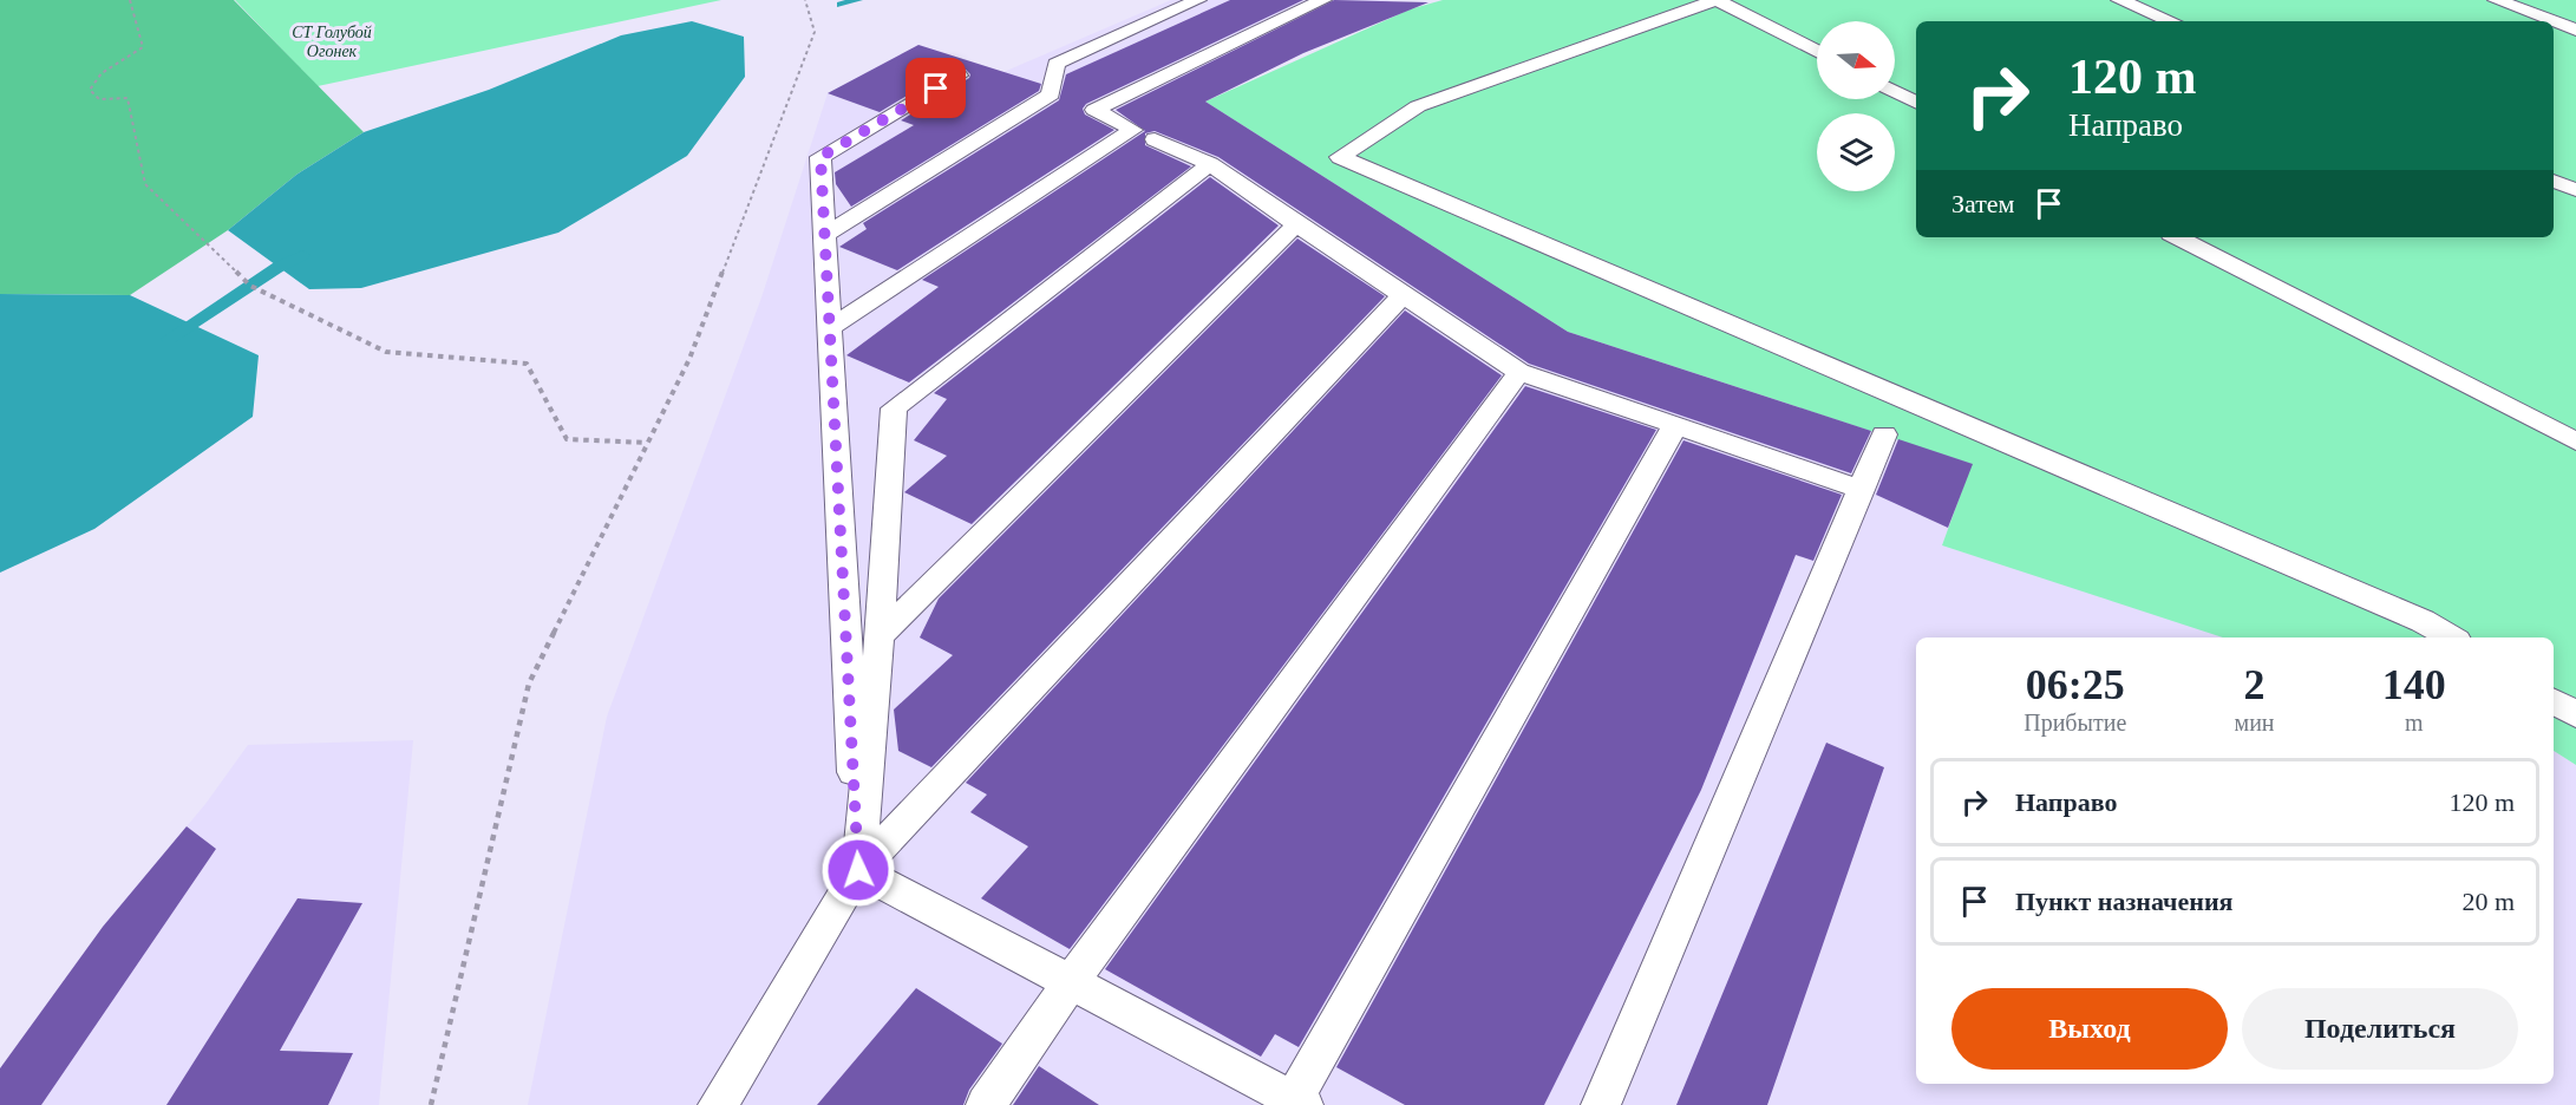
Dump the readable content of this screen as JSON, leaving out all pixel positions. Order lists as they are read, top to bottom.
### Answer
{
  "parks": ["СТ Голубой Огонек"],
  "north": "right",
  "page": {
    "turn": ["120 m", "Направо"],
    "then": "Затем",
    "eta": [
      "06:25",
      "Прибытие",
      "2",
      "мин",
      "140",
      "m"
    ],
    "list": [
      {
        "name": "Направо",
        "value": "120 m"
      },
      {
        "name": "Пункт назначения",
        "value": "20 m"
      }
    ],
    "buttons": ["Выход", "Поделиться"]
  }
}
